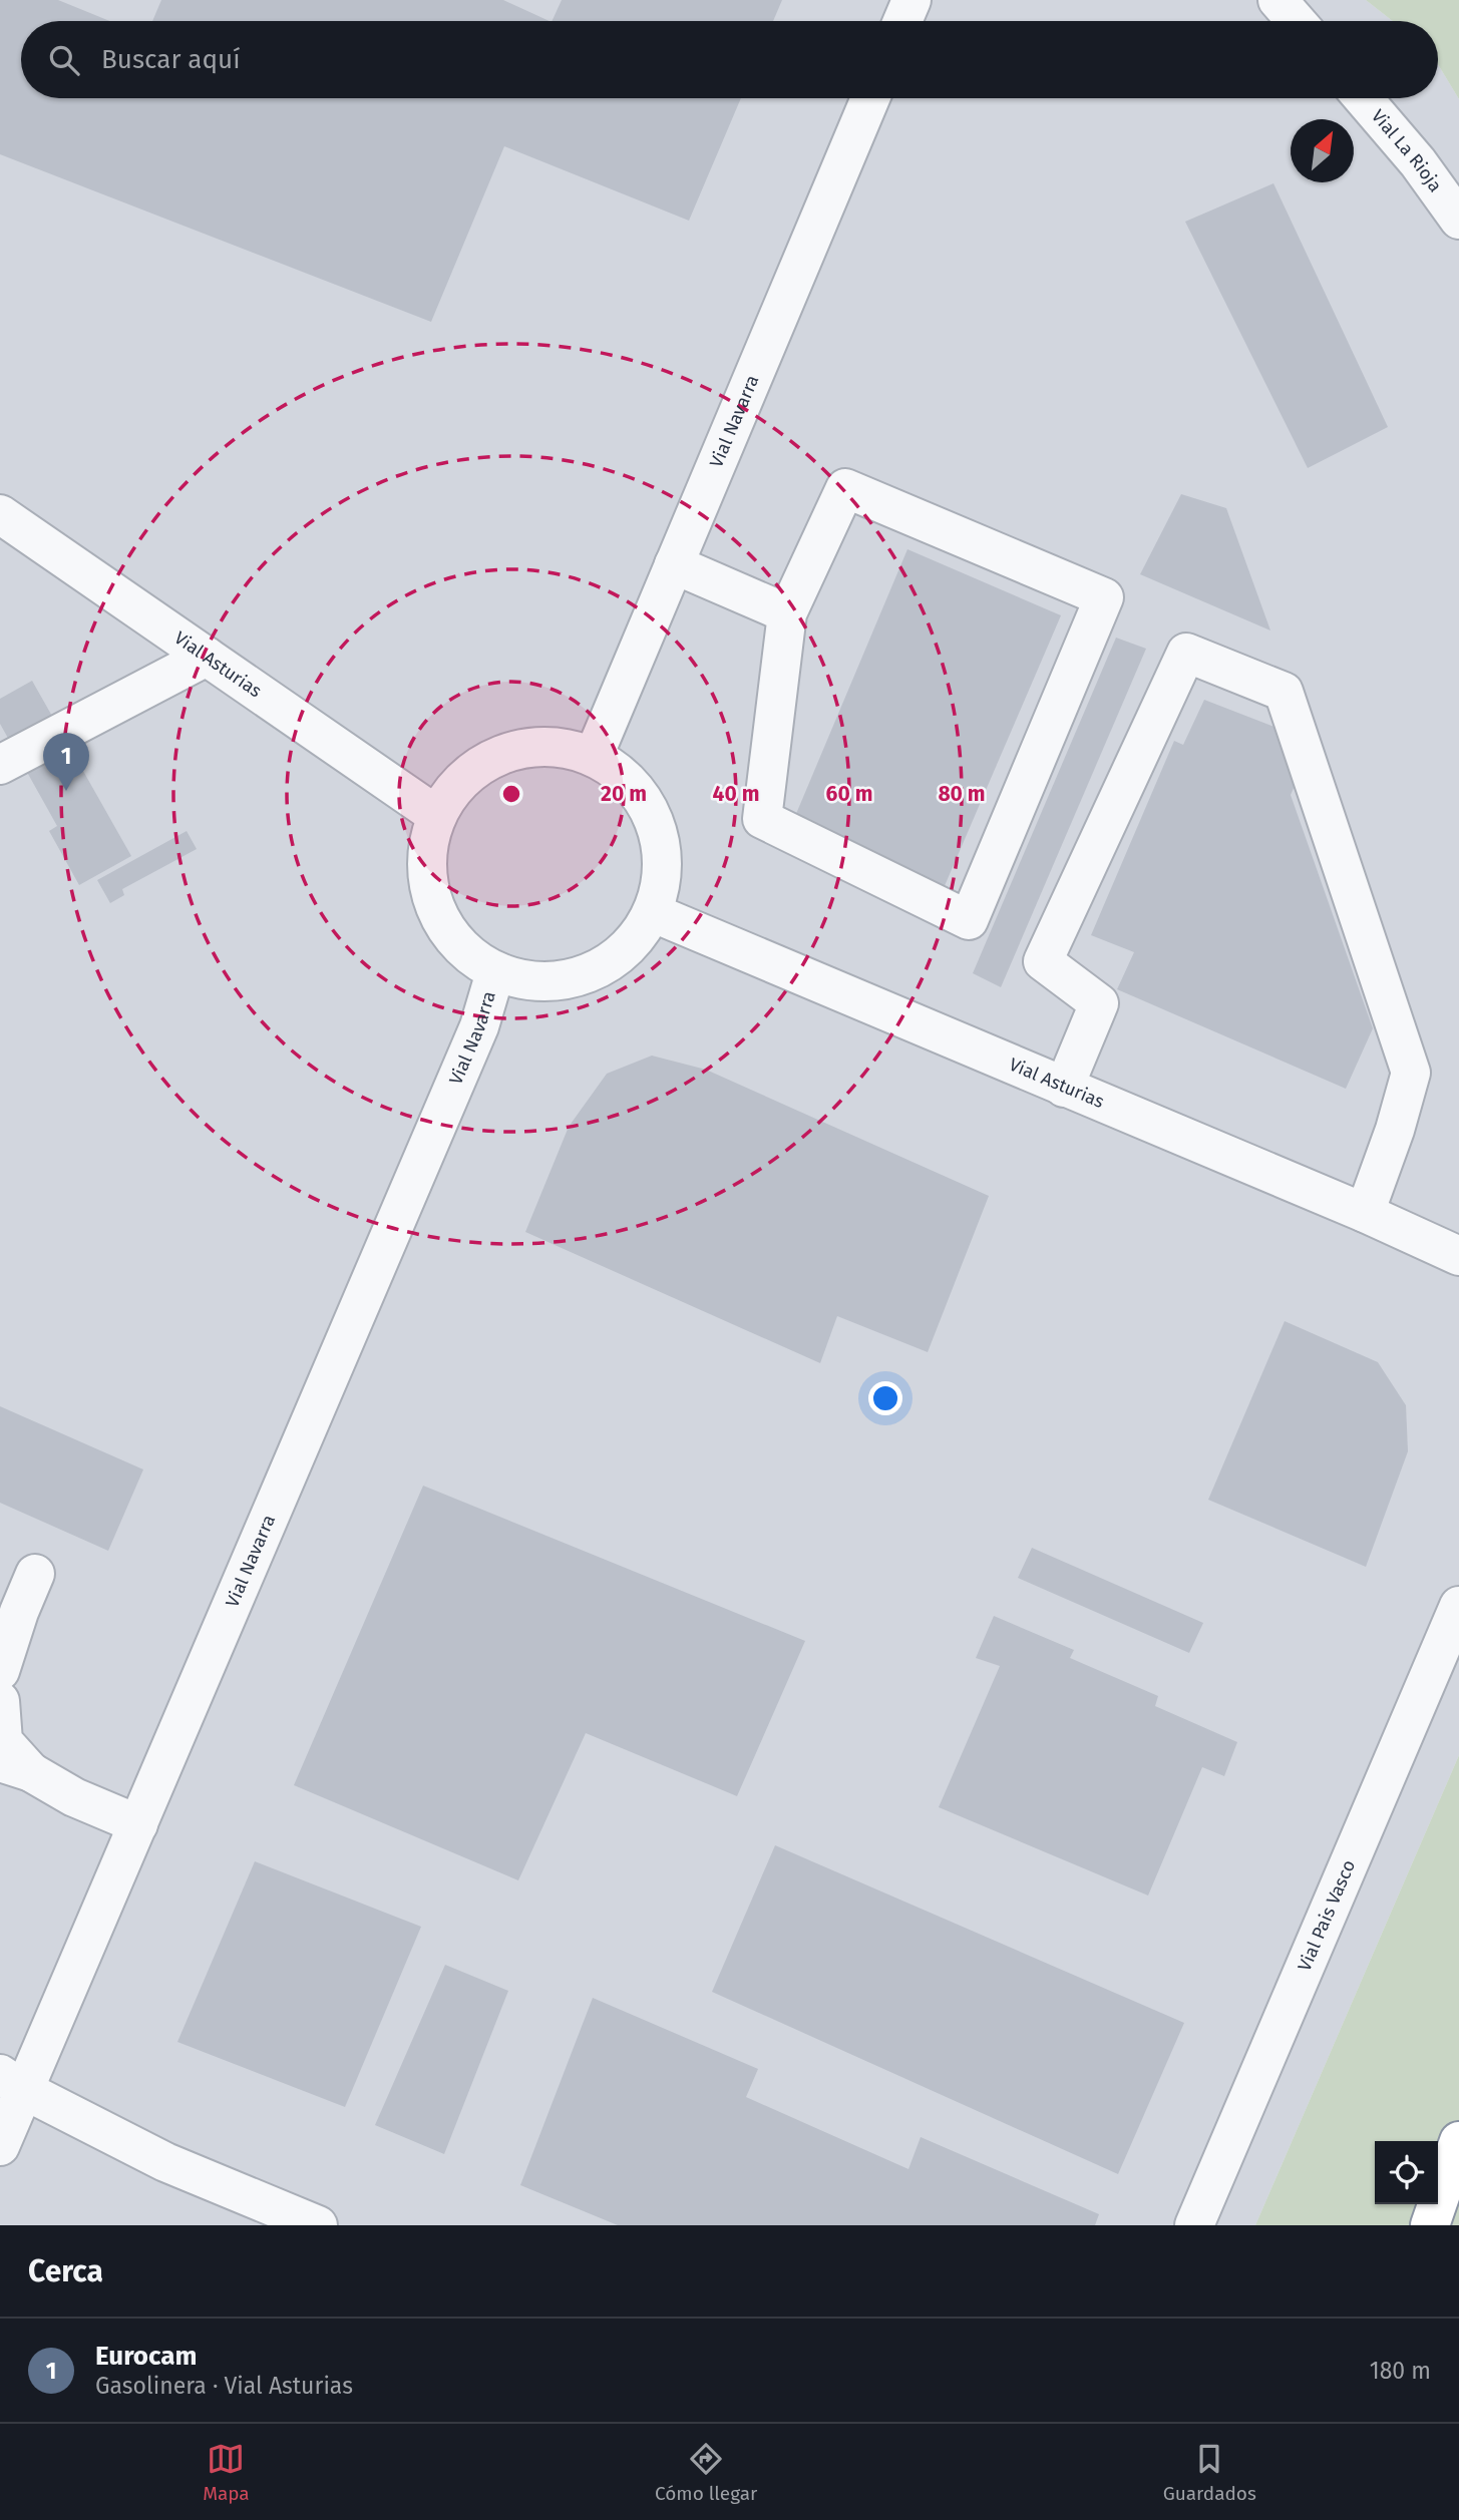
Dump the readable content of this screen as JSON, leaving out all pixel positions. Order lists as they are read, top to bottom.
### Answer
{
  "streets": {
    "street": [
      "Vial La Rioja",
      "Vial Navarra",
      "Vial Asturias",
      "Vial Pais Vasco"
    ]
  },
  "crossings": [
    ["Vial Navarra", "Vial Asturias"]
  ],
  "north": "top right",
  "page": {
    "search": "Buscar aquí",
    "pins": "1",
    "heading": "Cerca",
    "list": [
      {
        "mark": "1",
        "name": "Eurocam",
        "note": "Gasolinera · Vial Asturias",
        "value": "180 m"
      }
    ],
    "nav": ["Mapa", "Cómo llegar", "Guardados"]
  },
  "rings": [
    "20 m",
    "40 m",
    "60 m",
    "80 m"
  ]
}
